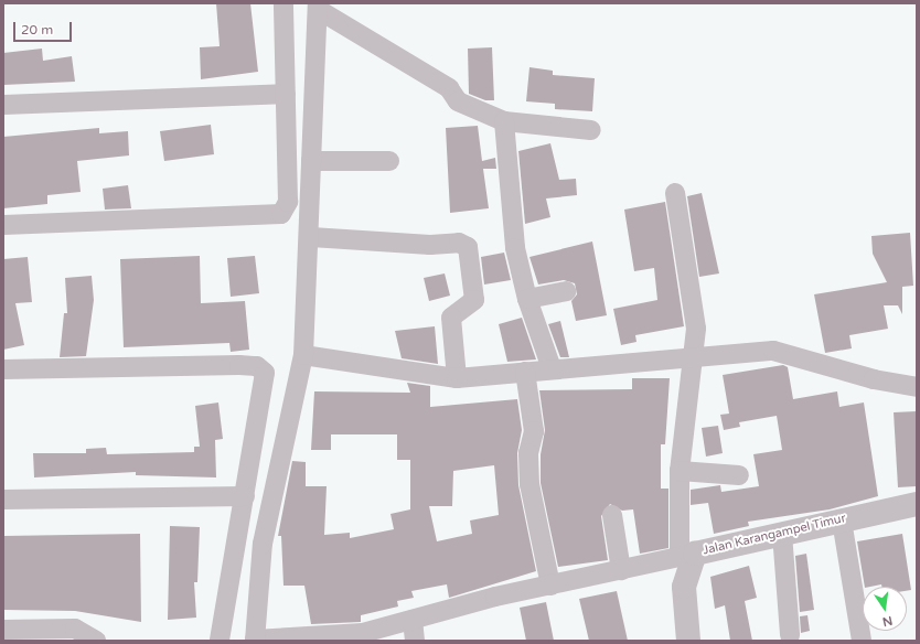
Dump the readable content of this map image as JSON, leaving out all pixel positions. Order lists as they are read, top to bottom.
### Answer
{
  "streets": {
    "street": ["Jalan Karangampel Timur"]
  },
  "scale_bar": "20 m",
  "north": "bottom"
}
